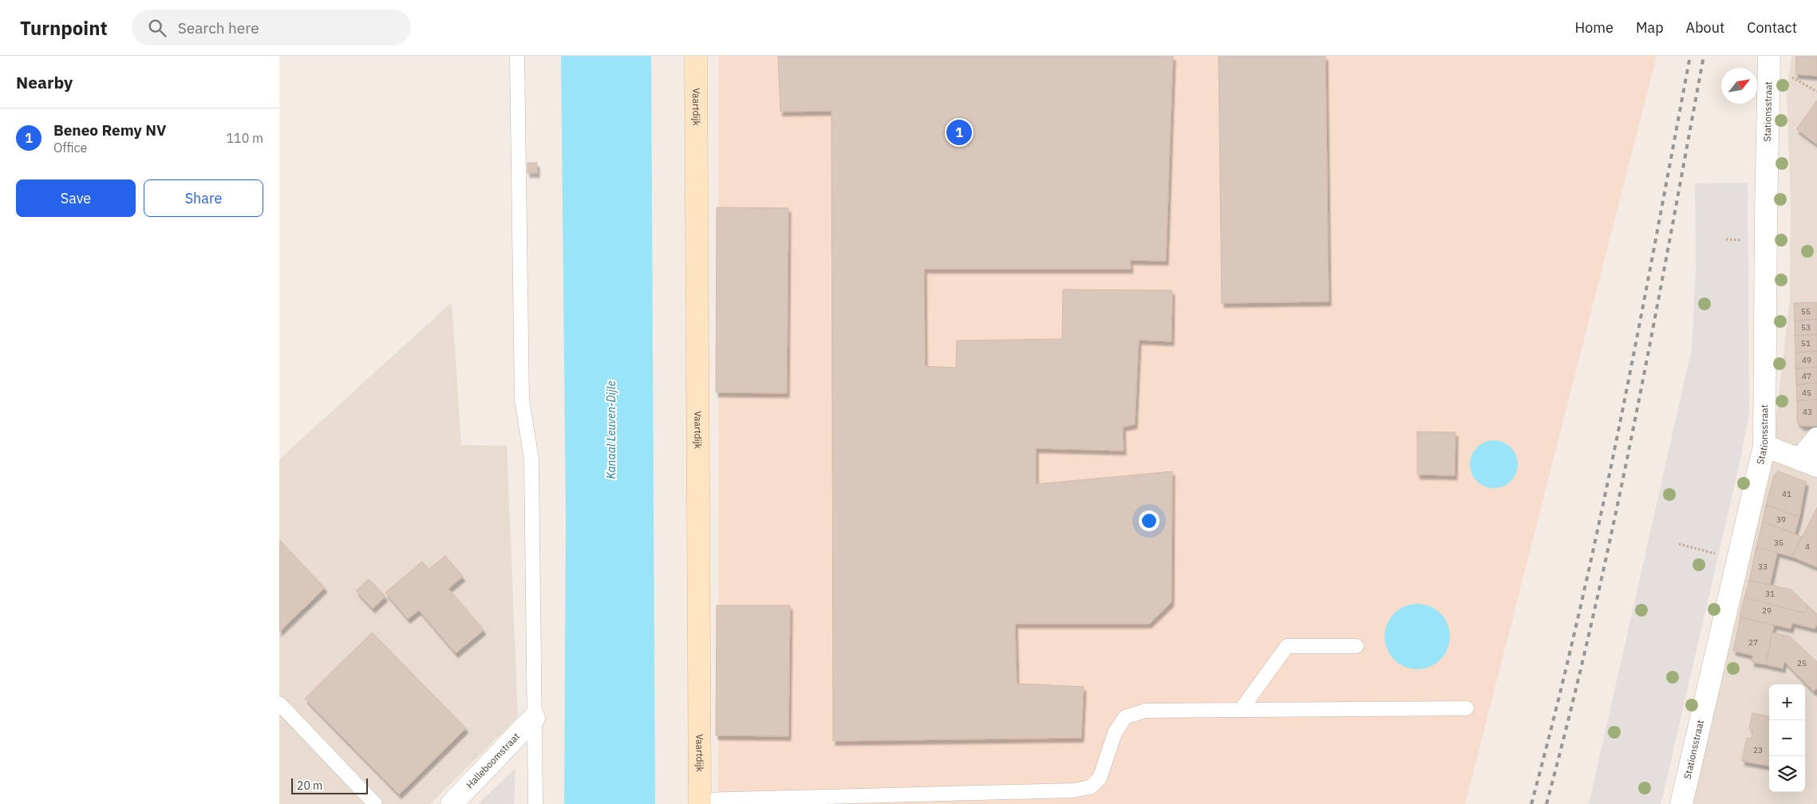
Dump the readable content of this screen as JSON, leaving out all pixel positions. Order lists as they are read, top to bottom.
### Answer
{
  "streets": {
    "street": ["Vaartdijk", "Stationsstraat", "Halleboomstraat"]
  },
  "water": ["Kanaal Leuven-Dijle"],
  "house_numbers": [
    "55",
    "53",
    "51",
    "49",
    "47",
    "45",
    "43",
    "41",
    "39",
    "35",
    "4",
    "33",
    "31",
    "29",
    "27",
    "25",
    "23"
  ],
  "scale_bar": "20 m",
  "north": "top right",
  "page": {
    "header": "Turnpoint",
    "search": "Search here",
    "nav": [
      "Home",
      "Map",
      "About",
      "Contact"
    ],
    "heading": "Nearby",
    "list": [
      {
        "mark": "1",
        "name": "Beneo Remy NV",
        "note": "Office",
        "value": "110 m"
      }
    ],
    "pins": "1",
    "buttons": ["Save", "Share"],
    "map_buttons": ["+", "−"],
    "scale": "20 m"
  }
}
